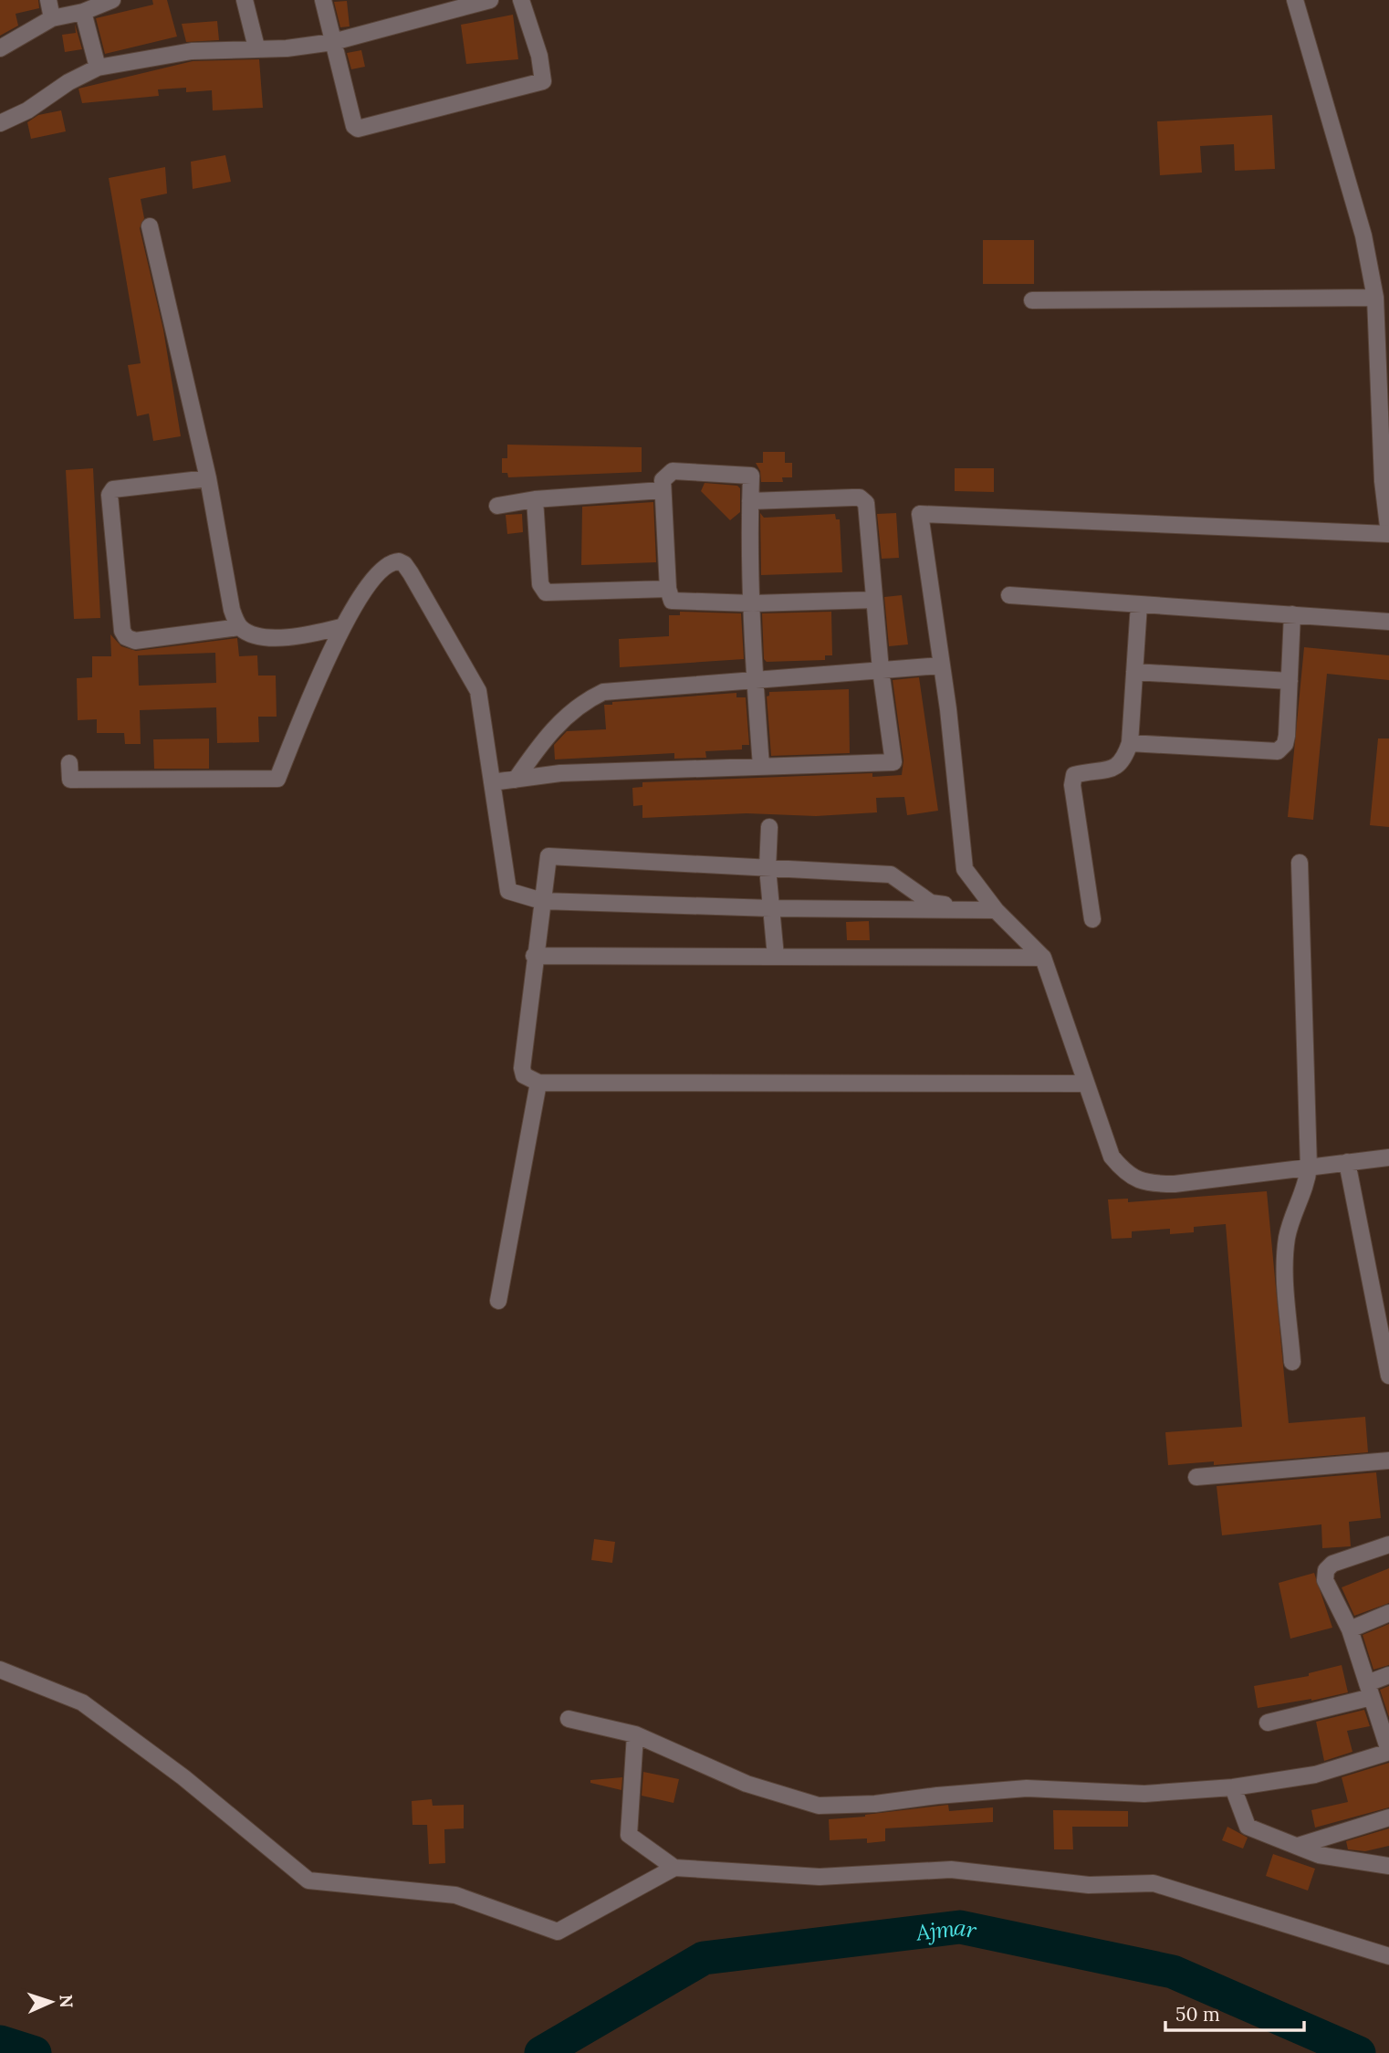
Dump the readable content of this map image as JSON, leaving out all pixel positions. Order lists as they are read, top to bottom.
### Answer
{
  "water": ["Ajmar"],
  "scale_bar": "50 m",
  "north": "right"
}
